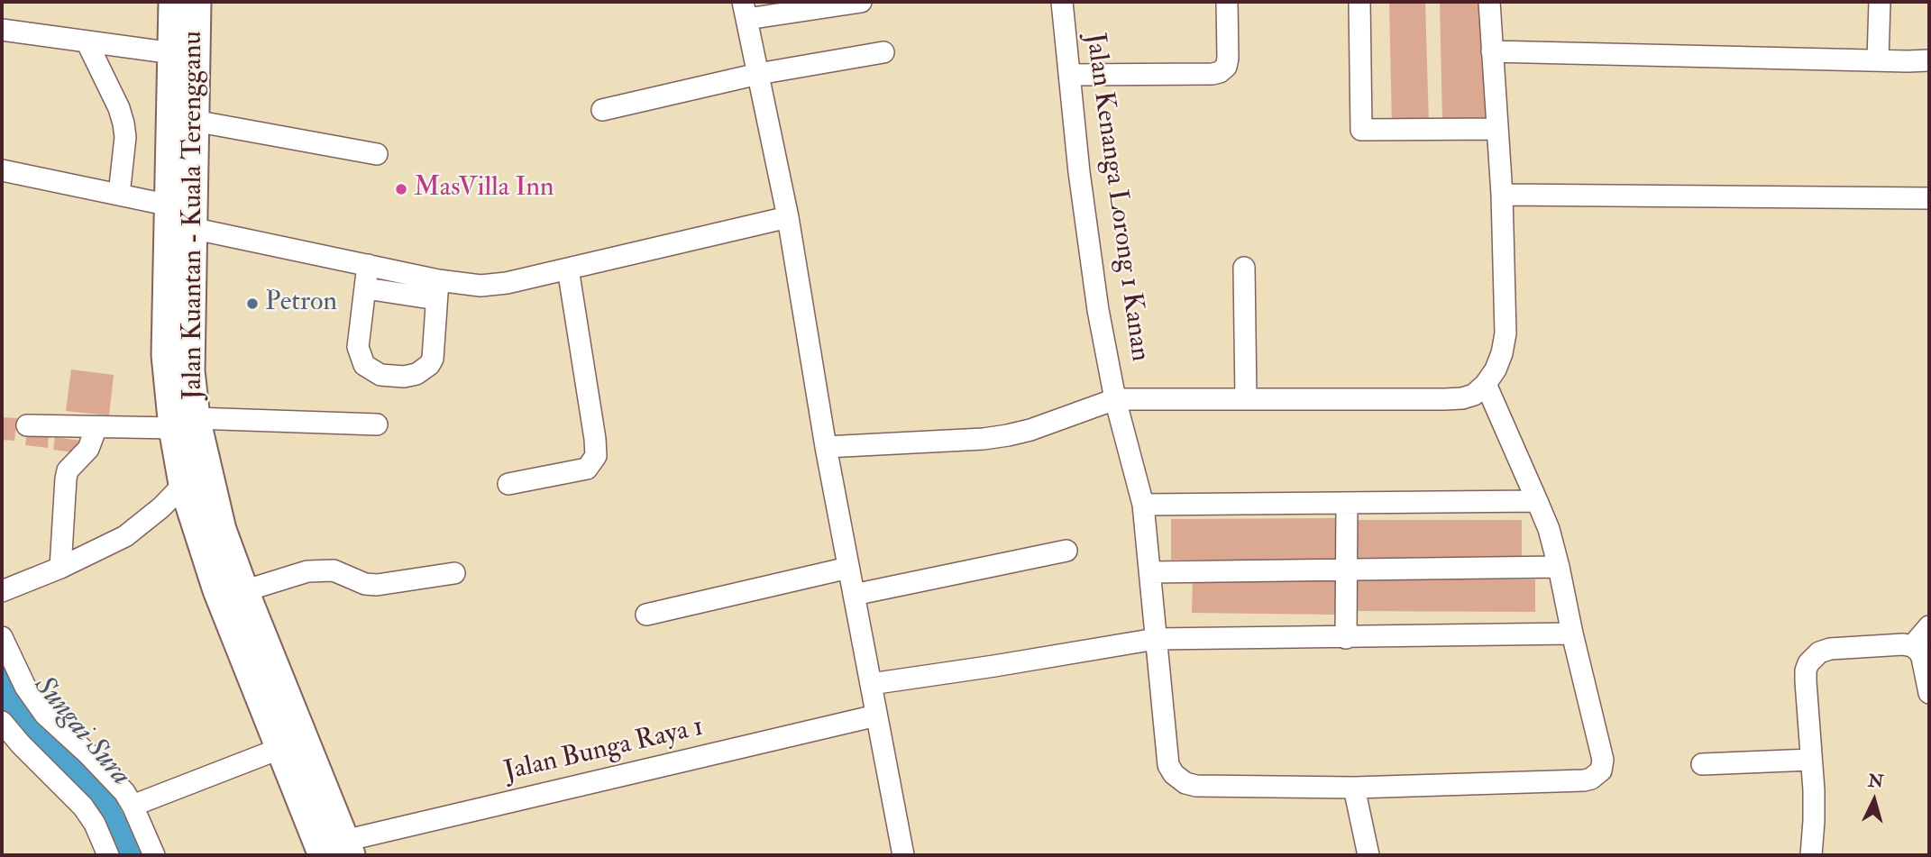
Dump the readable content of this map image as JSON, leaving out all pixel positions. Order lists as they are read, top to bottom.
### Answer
{
  "streets": {
    "highway": ["Jalan Kuantan - Kuala Terengganu"],
    "street": ["Jalan Kenanga Lorong 1 Kanan", "Jalan Bunga Raya 1"]
  },
  "crossings": [
    ["Jalan Kuantan - Kuala Terengganu", "Jalan Bunga Raya 1"]
  ],
  "water": ["Sungai Sura"],
  "places": ["MasVilla Inn", "Petron"],
  "north": "top"
}
